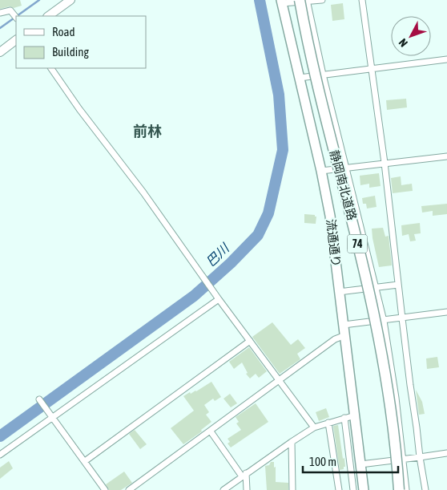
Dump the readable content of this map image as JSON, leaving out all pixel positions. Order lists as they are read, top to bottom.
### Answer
{
  "streets": {
    "highway": ["静岡南北道路", "74"],
    "main road": ["流通通り"]
  },
  "districts": ["前林"],
  "water": ["巴川"],
  "legend": ["Road", "Building"],
  "scale_bar": "100 m",
  "north": "bottom left"
}
